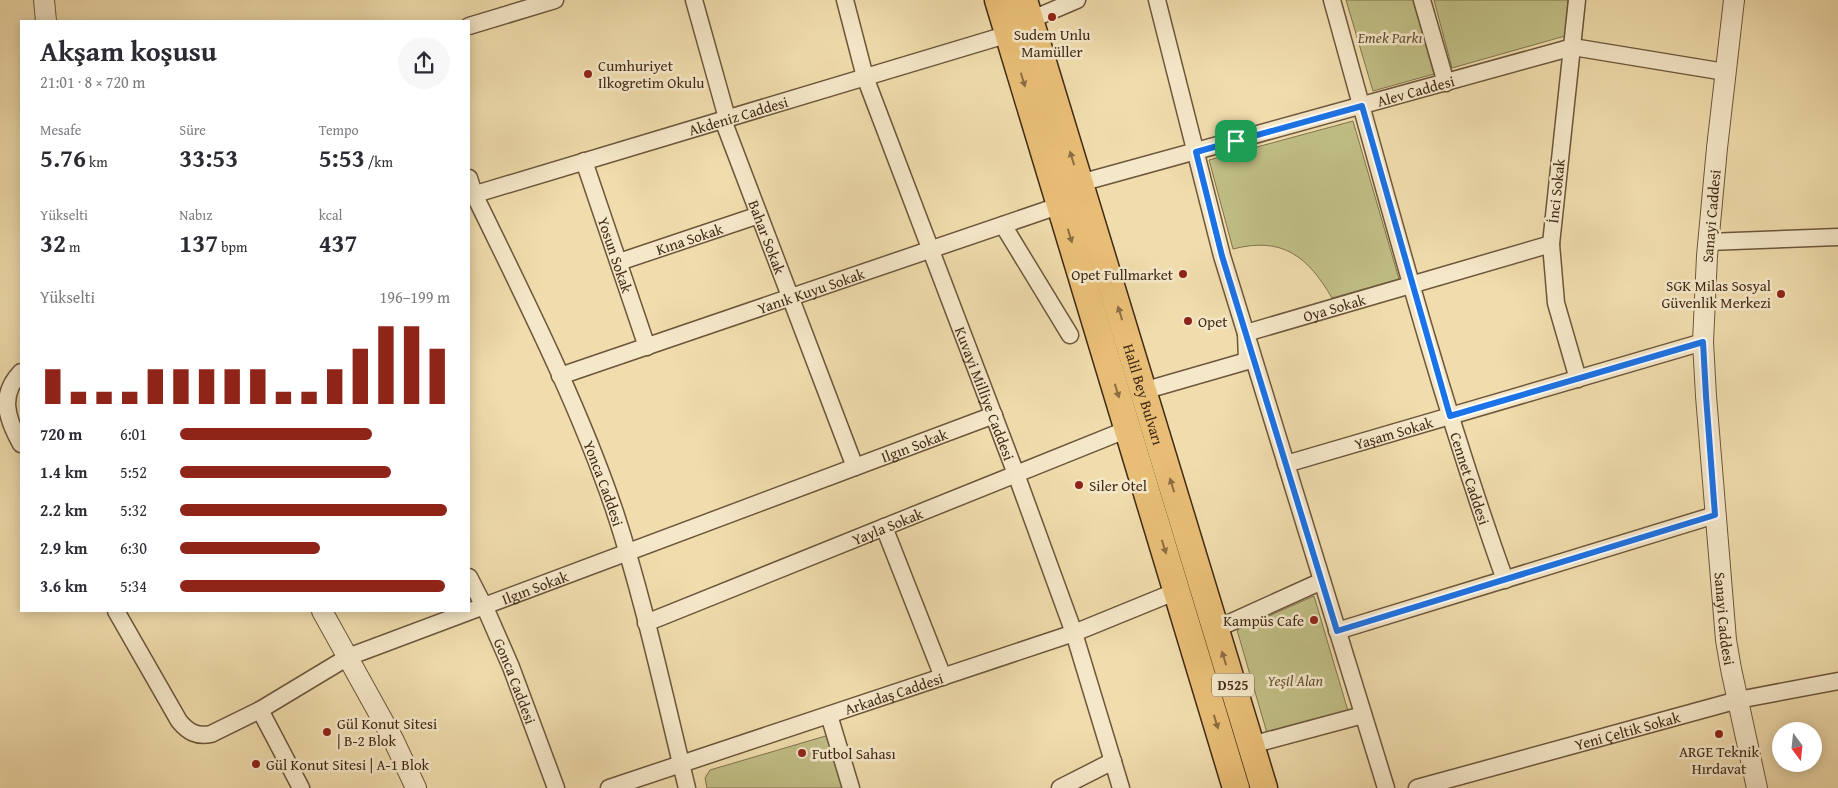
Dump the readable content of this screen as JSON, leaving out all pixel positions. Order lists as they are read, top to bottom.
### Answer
{
  "streets": {
    "highway": ["Halil Bey Bulvarı", "D525"],
    "street": [
      "Alev Caddesi",
      "Akdeniz Caddesi",
      "İnci Sokak",
      "Sanayi Caddesi",
      "Bahar Sokak",
      "Kına Sokak",
      "Yosun Sokak",
      "Yanık Kuyu Sokak",
      "Oya Sokak",
      "Kuvayi Milliye Caddesi",
      "Yaşam Sokak",
      "Ilgın Sokak",
      "Cennet Caddesi",
      "Yonca Caddesi",
      "Yayla Sokak",
      "Gonca Caddesi",
      "Arkadaş Caddesi",
      "Yeni Çeltik Sokak"
    ]
  },
  "crossings": [
    ["Alev Caddesi", "İnci Sokak"],
    ["Alev Caddesi", "Sanayi Caddesi"],
    ["Alev Caddesi", "Halil Bey Bulvarı"],
    ["Alev Caddesi", "Cennet Caddesi"],
    ["Akdeniz Caddesi", "Bahar Sokak"],
    ["Akdeniz Caddesi", "Yosun Sokak"],
    ["Akdeniz Caddesi", "Kuvayi Milliye Caddesi"],
    ["Akdeniz Caddesi", "Halil Bey Bulvarı"],
    ["Akdeniz Caddesi", "Yonca Caddesi"],
    ["İnci Sokak", "Oya Sokak"],
    ["İnci Sokak", "Yaşam Sokak"],
    ["Sanayi Caddesi", "Yaşam Sokak"],
    ["Sanayi Caddesi", "Yeni Çeltik Sokak"],
    ["Bahar Sokak", "Kına Sokak"],
    ["Bahar Sokak", "Yanık Kuyu Sokak"],
    ["Bahar Sokak", "Ilgın Sokak"],
    ["Kına Sokak", "Yosun Sokak"],
    ["Yosun Sokak", "Yanık Kuyu Sokak"],
    ["Yanık Kuyu Sokak", "Kuvayi Milliye Caddesi"],
    ["Yanık Kuyu Sokak", "Halil Bey Bulvarı"],
    ["Yanık Kuyu Sokak", "Yonca Caddesi"],
    ["Oya Sokak", "Cennet Caddesi"],
    ["Kuvayi Milliye Caddesi", "Ilgın Sokak"],
    ["Kuvayi Milliye Caddesi", "Yayla Sokak"],
    ["Kuvayi Milliye Caddesi", "Arkadaş Caddesi"],
    ["Halil Bey Bulvarı", "Yayla Sokak"],
    ["Halil Bey Bulvarı", "Arkadaş Caddesi"],
    ["Yaşam Sokak", "Cennet Caddesi"],
    ["Ilgın Sokak", "Yonca Caddesi"],
    ["Ilgın Sokak", "Gonca Caddesi"],
    ["Yonca Caddesi", "Yayla Sokak"],
    ["Yonca Caddesi", "Arkadaş Caddesi"]
  ],
  "parks": ["Emek Parkı", "Yeşil Alan"],
  "places": [
    "Sudem Unlu Mamüller",
    "Cumhuriyet Ilkogretim Okulu",
    "Opet Fullmarket",
    "SGK Milas Sosyal Güvenlik Merkezi",
    "Opet",
    "Siler Otel",
    "Kampüs Cafe",
    "Gül Konut Sitesi | B-2 Blok",
    "ARGE Teknik Hırdavat",
    "Futbol Sahası",
    "Gül Konut Sitesi | A-1 Blok"
  ],
  "north": "bottom",
  "page": {
    "heading": ["Akşam koşusu", "21:01 · 8 × 720 m"],
    "stats": [
      ["Mesafe", "5.76 km"],
      ["Süre", "33:53"],
      ["Tempo", "5:53 /km"],
      ["Yükselti", "32 m"],
      ["Nabız", "137 bpm"],
      ["kcal", "437"]
    ],
    "chart": ["Yükselti", "196–199 m"],
    "list": [
      {
        "name": "720 m",
        "note": "6:01"
      },
      {
        "name": "1.4 km",
        "note": "5:52"
      },
      {
        "name": "2.2 km",
        "note": "5:32"
      },
      {
        "name": "2.9 km",
        "note": "6:30"
      },
      {
        "name": "3.6 km",
        "note": "5:34"
      }
    ]
  }
}
